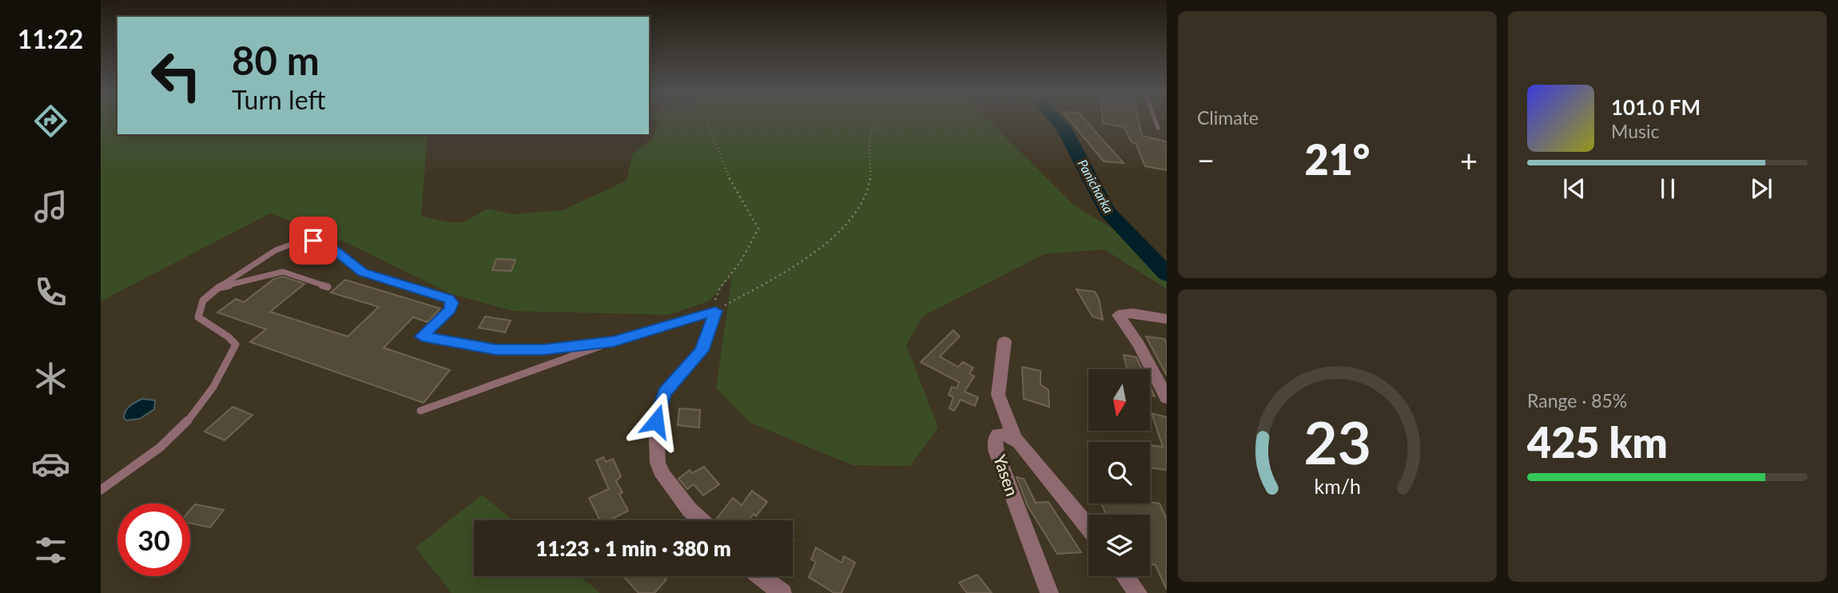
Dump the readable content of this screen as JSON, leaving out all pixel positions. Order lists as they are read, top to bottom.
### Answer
{
  "streets": {
    "street": ["Yasen"]
  },
  "water": ["Panicharka"],
  "north": "bottom",
  "page": {
    "tabs": "11:22",
    "tile": [
      "Climate",
      ["Range · 85%", "425 km"]
    ],
    "turn": ["80 m", "Turn left"],
    "song": ["101.0 FM", "Music"],
    "heat": ["−", "21°", "+"],
    "limit": "30",
    "trip": "11:23 · 1 min · 380 m",
    "gauge": ["23", "km/h"]
  }
}
